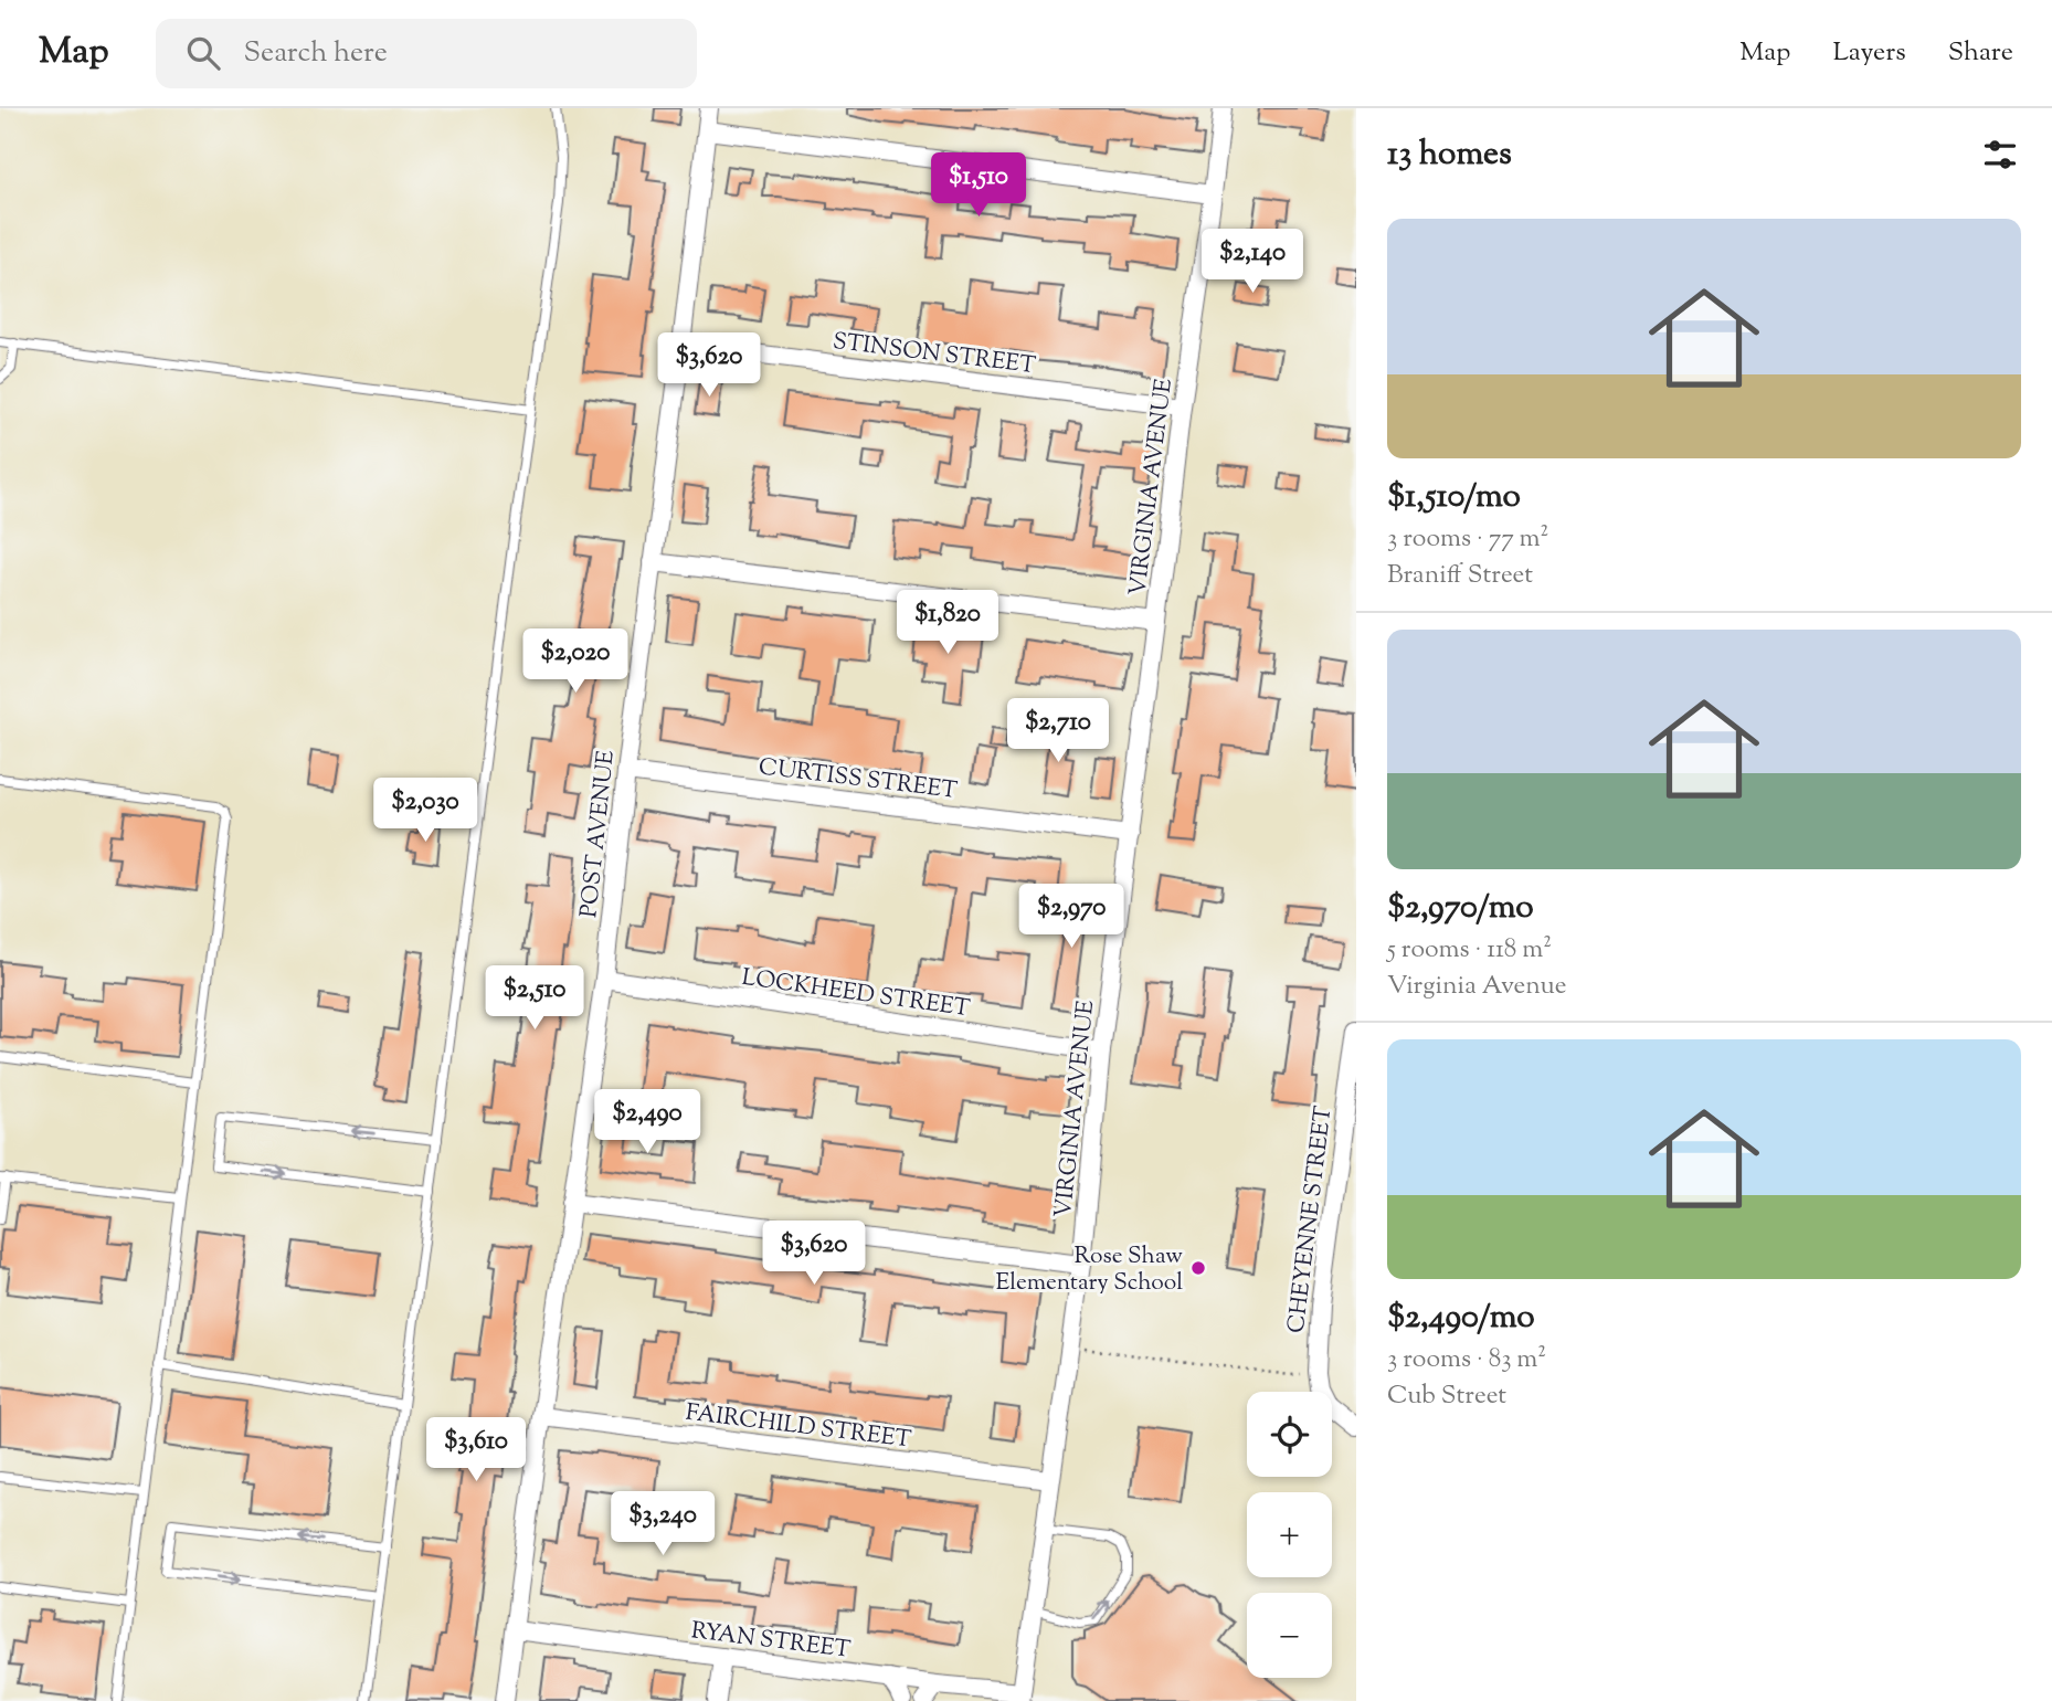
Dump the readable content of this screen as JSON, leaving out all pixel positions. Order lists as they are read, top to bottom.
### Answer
{
  "streets": {
    "street": [
      "STINSON STREET",
      "VIRGINIA AVENUE",
      "CURTISS STREET",
      "POST AVENUE",
      "LOCKHEED STREET",
      "CHEYENNE STREET",
      "FAIRCHILD STREET",
      "RYAN STREET"
    ]
  },
  "crossings": [
    ["STINSON STREET", "VIRGINIA AVENUE"],
    ["STINSON STREET", "POST AVENUE"],
    ["VIRGINIA AVENUE", "CURTISS STREET"],
    ["VIRGINIA AVENUE", "LOCKHEED STREET"],
    ["VIRGINIA AVENUE", "FAIRCHILD STREET"],
    ["VIRGINIA AVENUE", "RYAN STREET"],
    ["CURTISS STREET", "POST AVENUE"],
    ["POST AVENUE", "LOCKHEED STREET"],
    ["POST AVENUE", "FAIRCHILD STREET"],
    ["POST AVENUE", "RYAN STREET"]
  ],
  "places": ["Rose Shaw Elementary School"],
  "page": {
    "header": "Map",
    "search": "Search here",
    "nav": ["Map", "Layers", "Share"],
    "heading": "13 homes",
    "price": [
      "$1,510",
      "$2,140",
      "$3,620",
      "$1,820",
      "$2,020",
      "$2,710",
      "$2,030",
      "$2,970",
      "$2,510",
      "$2,490",
      "$3,620",
      "$3,610",
      "$3,240"
    ],
    "list": [
      {
        "name": "$1,510/mo",
        "note": "3 rooms · 77 m² · Braniff Street"
      },
      {
        "name": "$2,970/mo",
        "note": "5 rooms · 118 m² · Virginia Avenue"
      },
      {
        "name": "$2,490/mo",
        "note": "3 rooms · 83 m² · Cub Street"
      }
    ],
    "map_buttons": ["+", "−"]
  }
}
